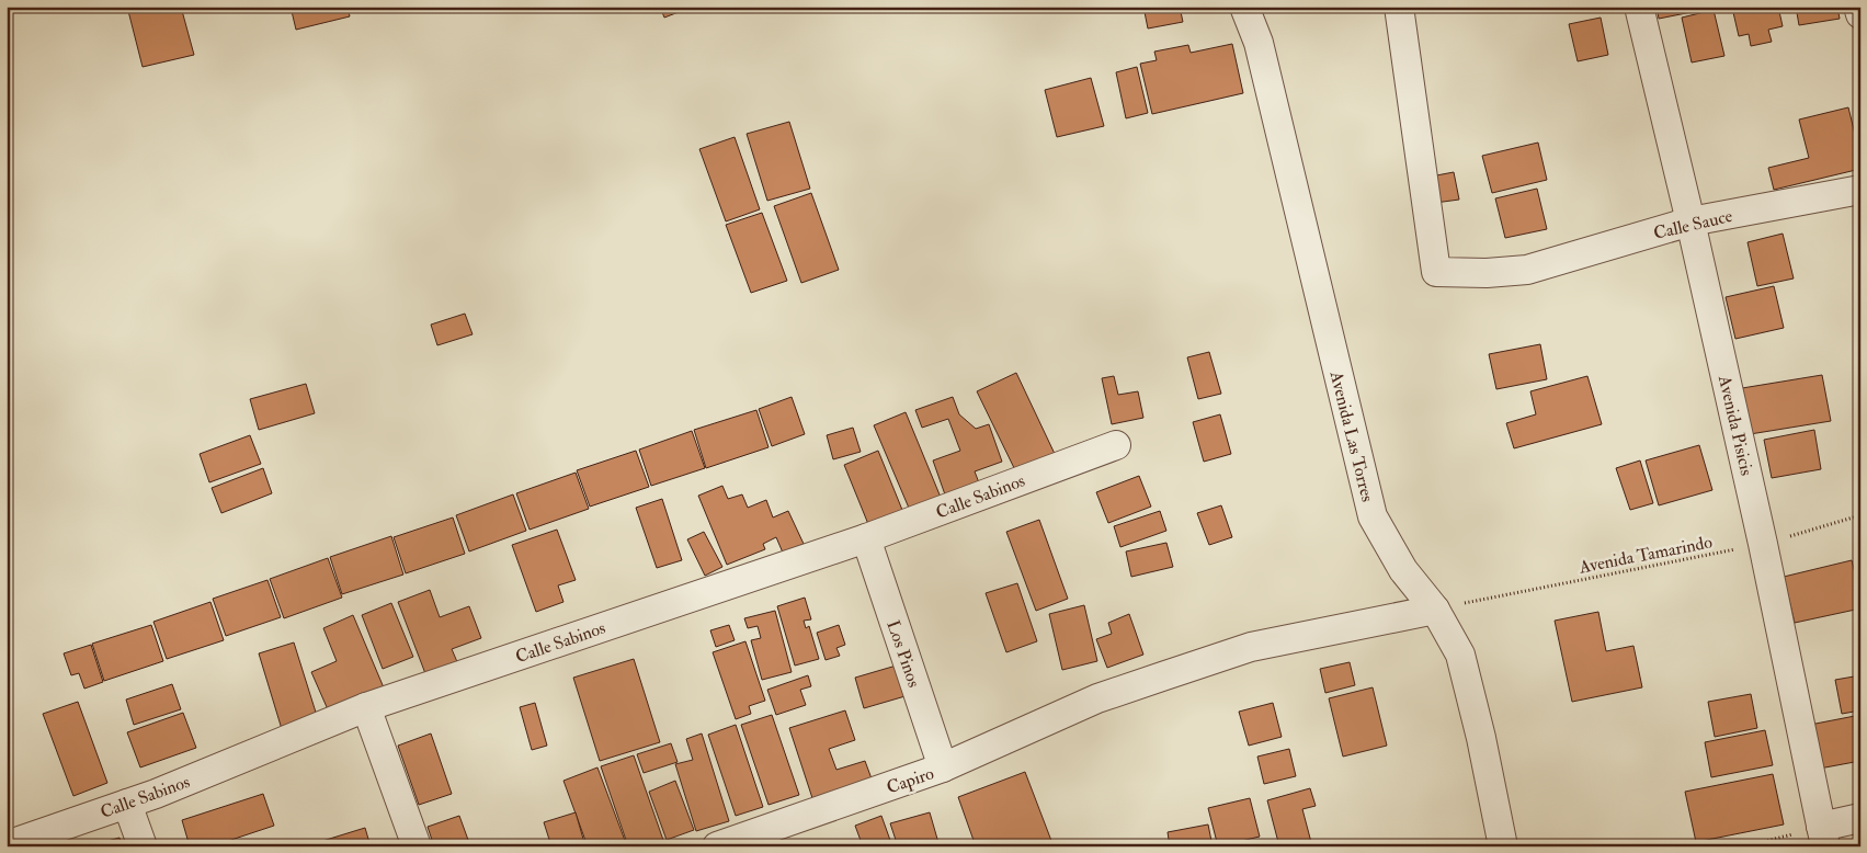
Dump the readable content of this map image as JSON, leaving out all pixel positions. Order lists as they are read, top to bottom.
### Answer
{
  "streets": {
    "street": [
      "Calle Sauce",
      "Avenida Pisicis",
      "Avenida Las Torres",
      "Calle Sabinos",
      "Los Pinos",
      "Capiro"
    ],
    "path": ["Avenida Tamarindo"]
  },
  "crossings": [
    ["Calle Sauce", "Avenida Pisicis"],
    ["Avenida Pisicis", "Avenida Tamarindo"],
    ["Avenida Las Torres", "Avenida Tamarindo"],
    ["Avenida Las Torres", "Capiro"],
    ["Calle Sabinos", "Los Pinos"],
    ["Avenida Tamarindo", "Capiro"],
    ["Los Pinos", "Capiro"]
  ]
}
